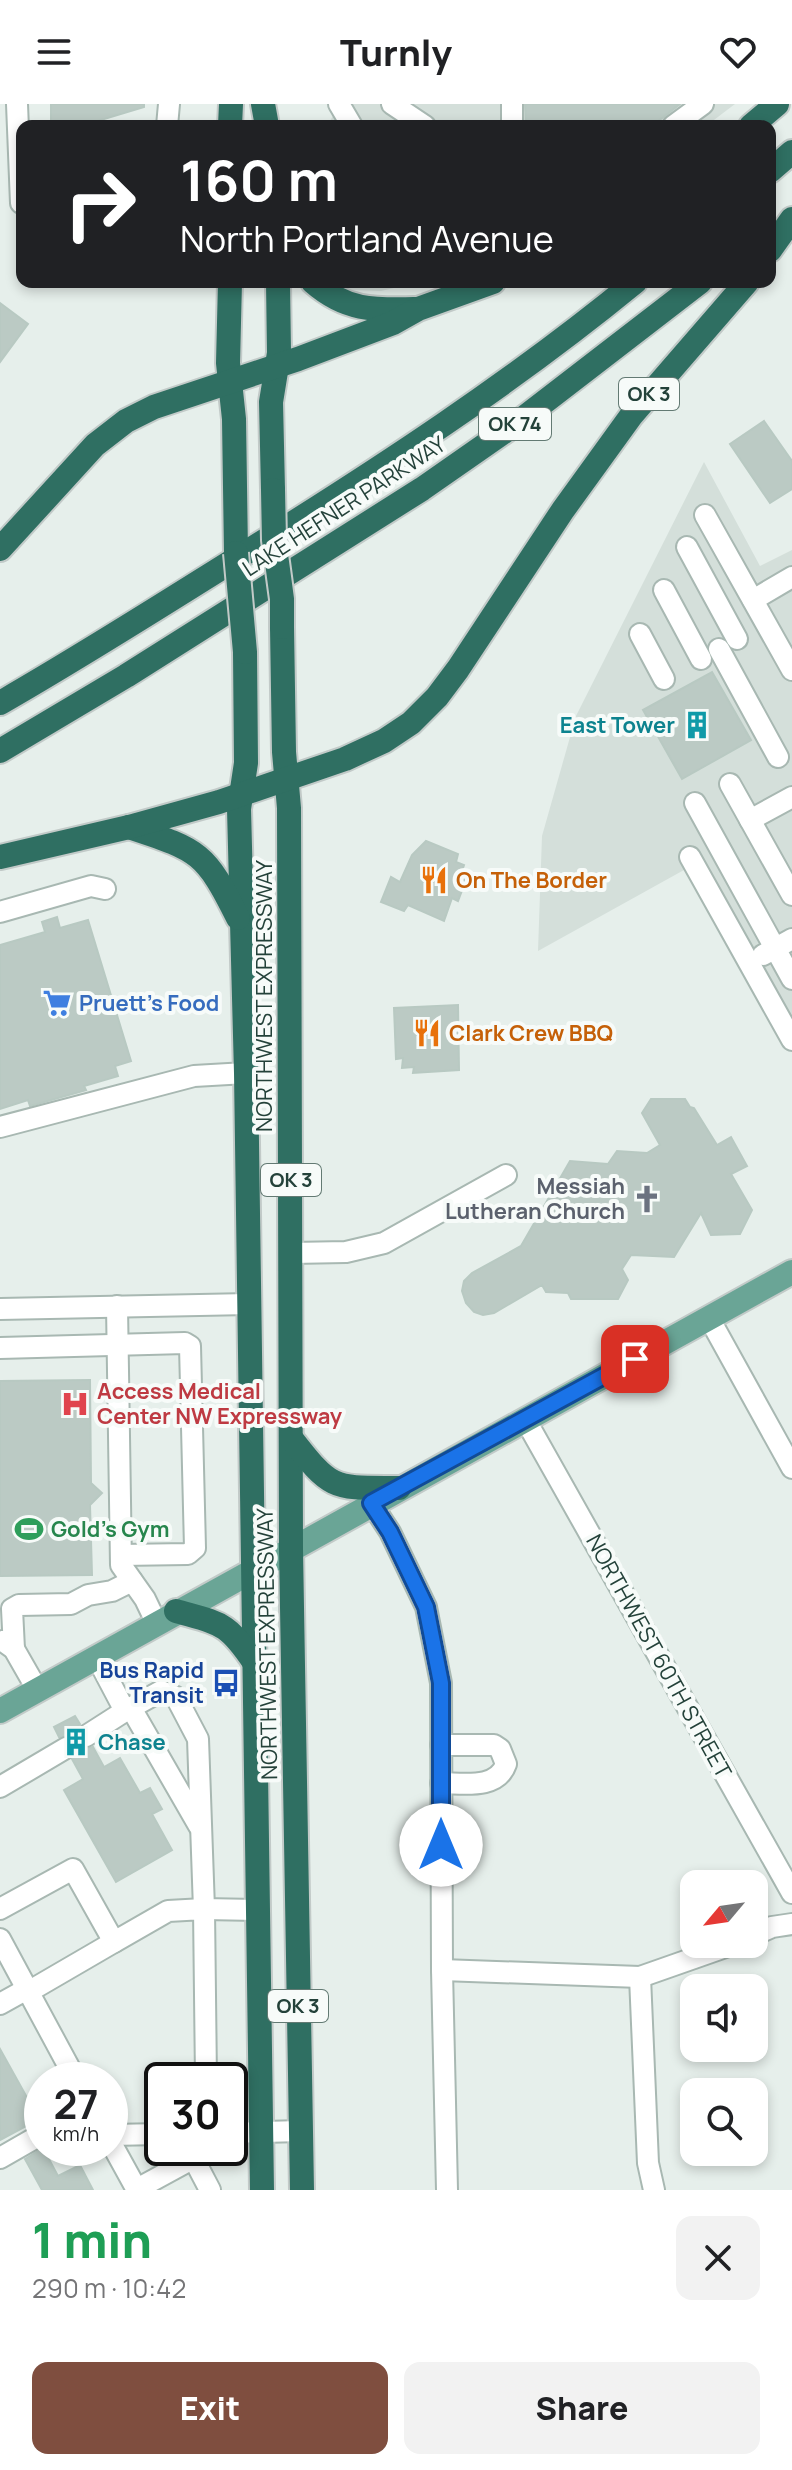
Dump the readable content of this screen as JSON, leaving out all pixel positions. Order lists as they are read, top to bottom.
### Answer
{
  "streets": {
    "highway": [
      "OK 3",
      "OK 74",
      "LAKE HEFNER PARKWAY",
      "NORTHWEST EXPRESSWAY"
    ],
    "street": ["NORTHWEST 60TH STREET"]
  },
  "crossings": [
    ["OK 3", "NORTHWEST EXPRESSWAY"]
  ],
  "places": {
    "building": ["East Tower", "Chase"],
    "restaurant": ["On The Border", "Clark Crew BBQ"],
    "supermarket": ["Pruett's Food"],
    "church": ["Messiah Lutheran Church"],
    "hospital": ["Access Medical Center NW Expressway"],
    "sports": ["Gold's Gym"],
    "bus stop": ["Bus Rapid Transit"]
  },
  "north": "bottom left",
  "page": {
    "header": "Turnly",
    "turn": ["160 m", "North Portland Avenue"],
    "speed": "27 km/h",
    "limit": "30",
    "heading": ["1 min", "290 m · 10:42"],
    "buttons": ["Exit", "Share"]
  }
}
